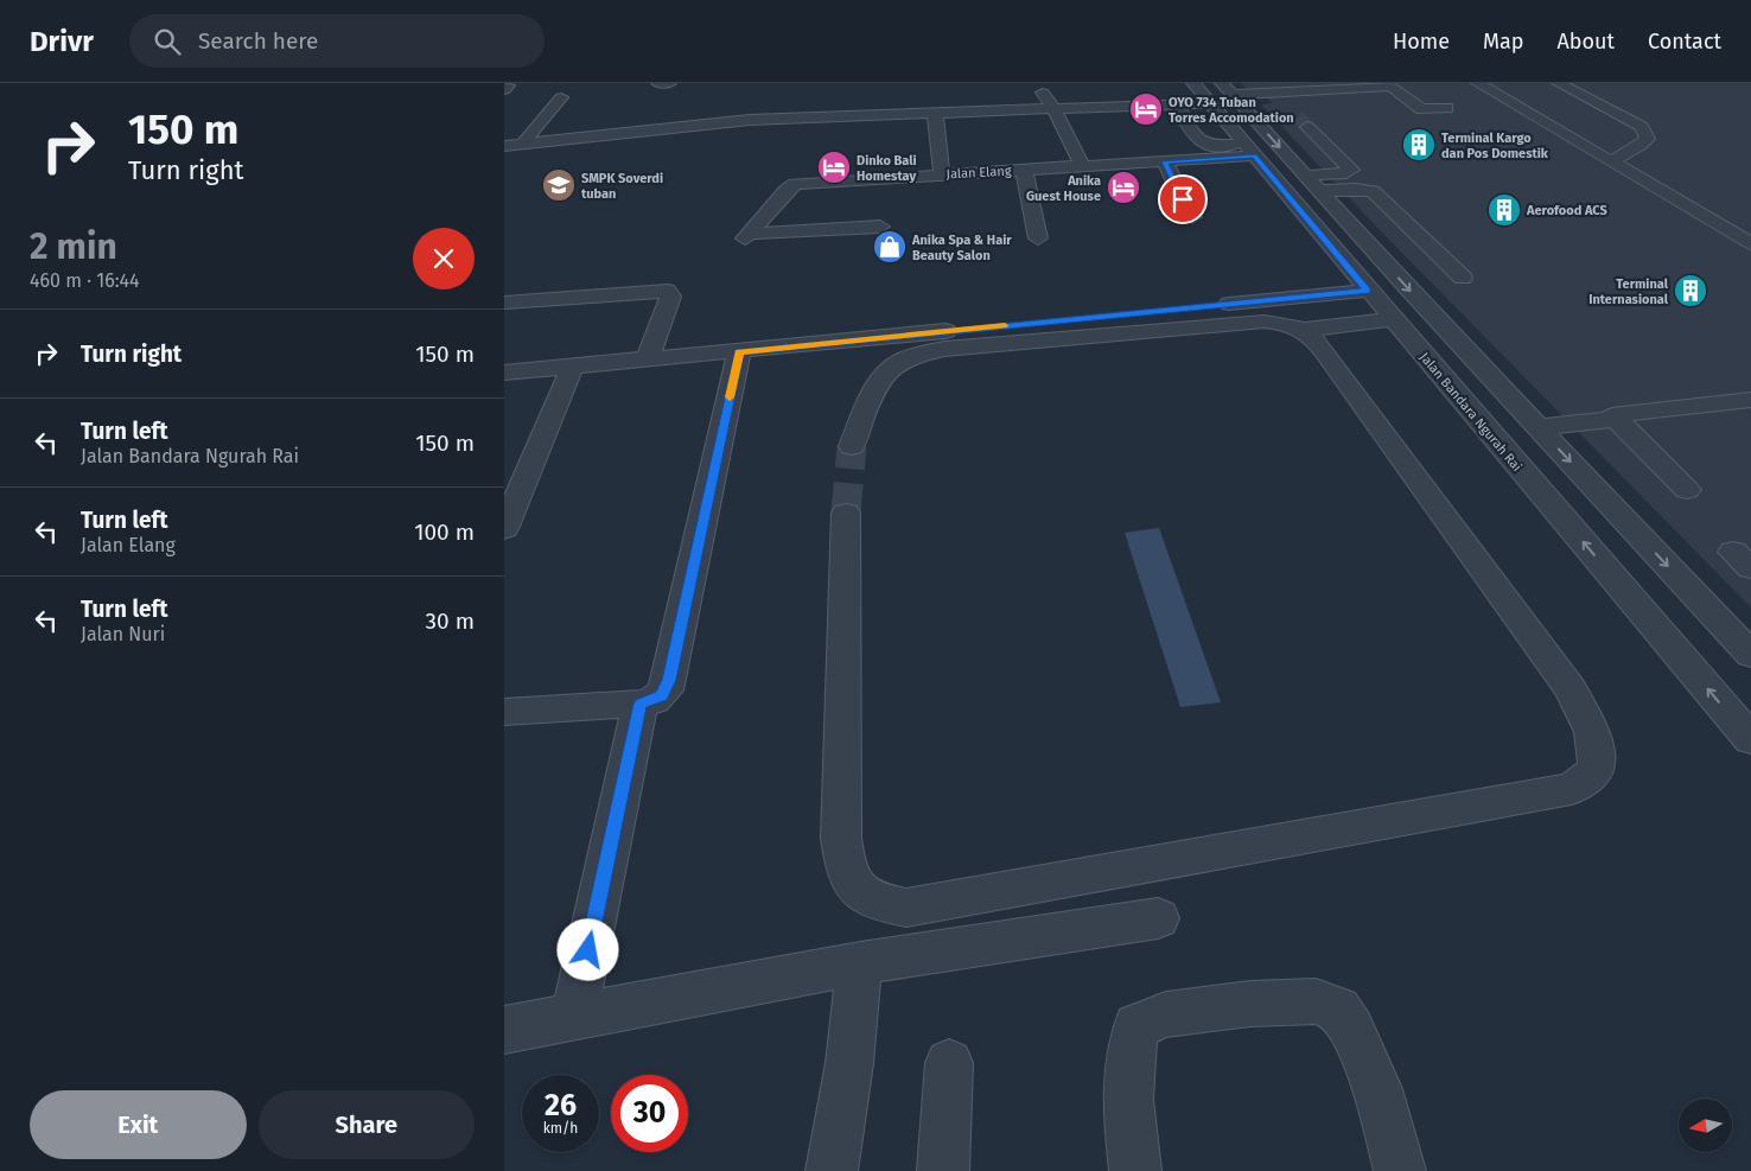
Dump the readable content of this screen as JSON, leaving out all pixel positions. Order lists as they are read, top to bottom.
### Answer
{
  "streets": {
    "street": ["Jalan Elang", "Jalan Bandara Ngurah Rai"]
  },
  "crossings": [
    ["Jalan Elang", "Jalan Bandara Ngurah Rai"]
  ],
  "places": {
    "hotel": ["OYO 734 Tuban Torres Accomodation", "Dinko Bali Homestay", "Anika Guest House"],
    "building": ["Terminal Kargo dan Pos Domestik", "Aerofood ACS", "Terminal Internasional"],
    "school or university": ["SMPK Soverdi tuban"],
    "shop": ["Anika Spa & Hair Beauty Salon"]
  },
  "north": "left",
  "page": {
    "header": "Drivr",
    "search": "Search here",
    "nav": [
      "Home",
      "Map",
      "About",
      "Contact"
    ],
    "turn": ["150 m", "Turn right"],
    "heading": ["2 min", "460 m · 16:44"],
    "list": [
      {
        "name": "Turn right",
        "value": "150 m"
      },
      {
        "name": "Turn left",
        "note": "Jalan Bandara Ngurah Rai",
        "value": "150 m"
      },
      {
        "name": "Turn left",
        "note": "Jalan Elang",
        "value": "100 m"
      },
      {
        "name": "Turn left",
        "note": "Jalan Nuri",
        "value": "30 m"
      }
    ],
    "speed": "26 km/h",
    "limit": "30",
    "buttons": ["Exit", "Share"]
  }
}
